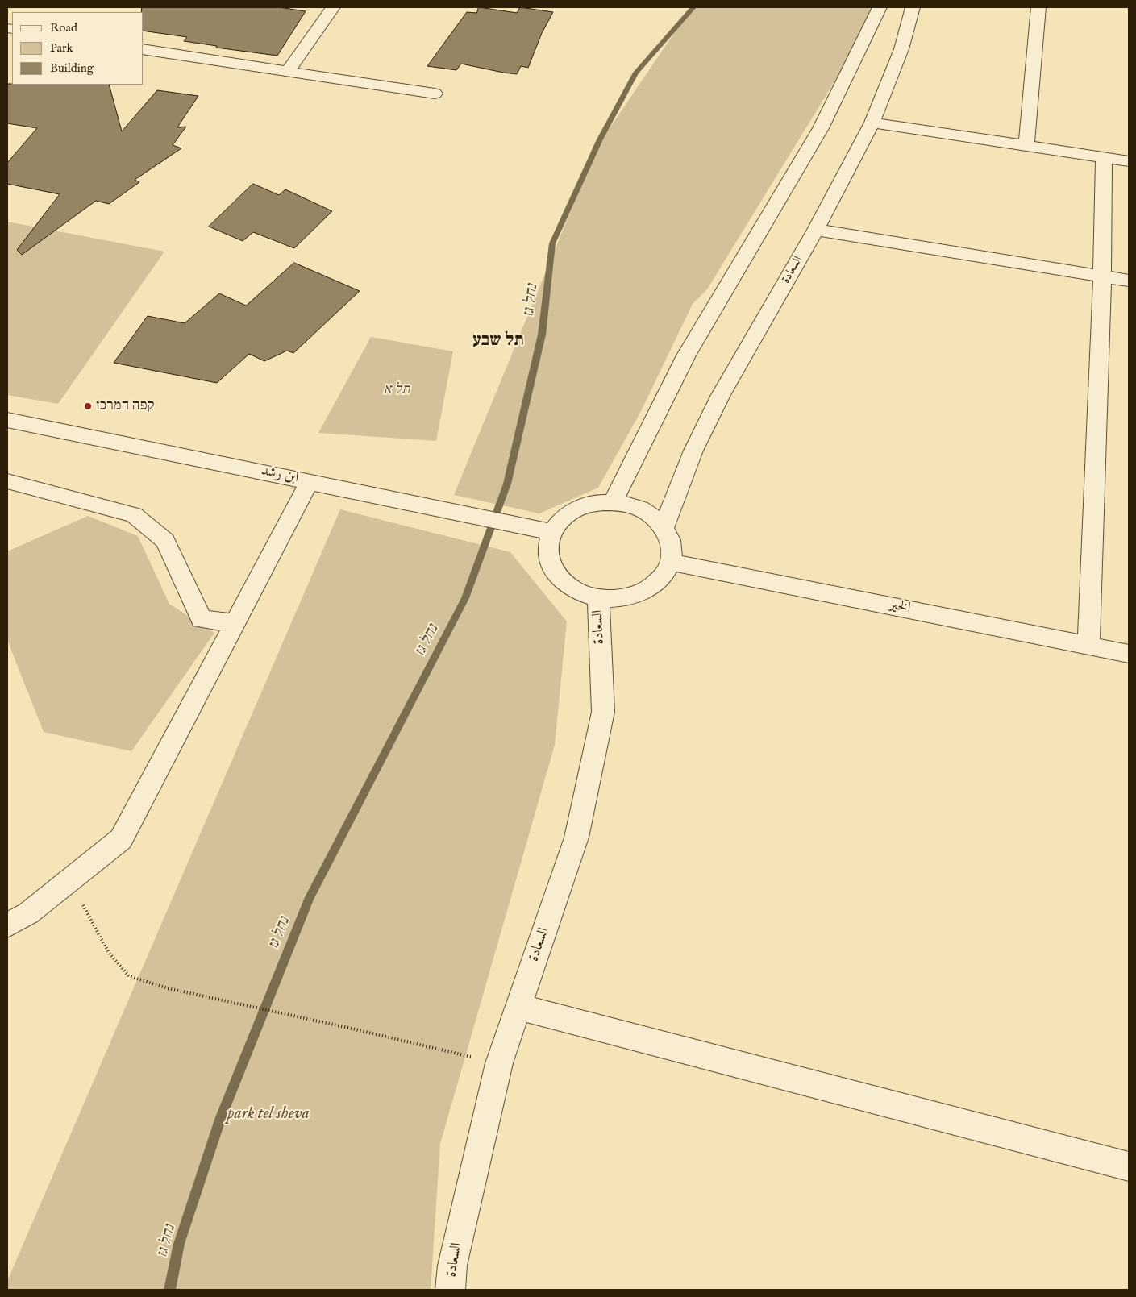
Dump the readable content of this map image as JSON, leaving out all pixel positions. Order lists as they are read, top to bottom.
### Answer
{
  "streets": {
    "street": ["السعادة", "ابن رشد", "الخير"]
  },
  "crossings": [
    ["السعادة", "ابن رشد"],
    ["السعادة", "الخير"],
    ["ابن رشد", "الخير"]
  ],
  "districts": ["תל שבע"],
  "water": ["נחל גז"],
  "parks": ["תל א", "park tel sheva"],
  "places": ["קפה המרכז"],
  "legend": ["Road", "Park", "Building"]
}
